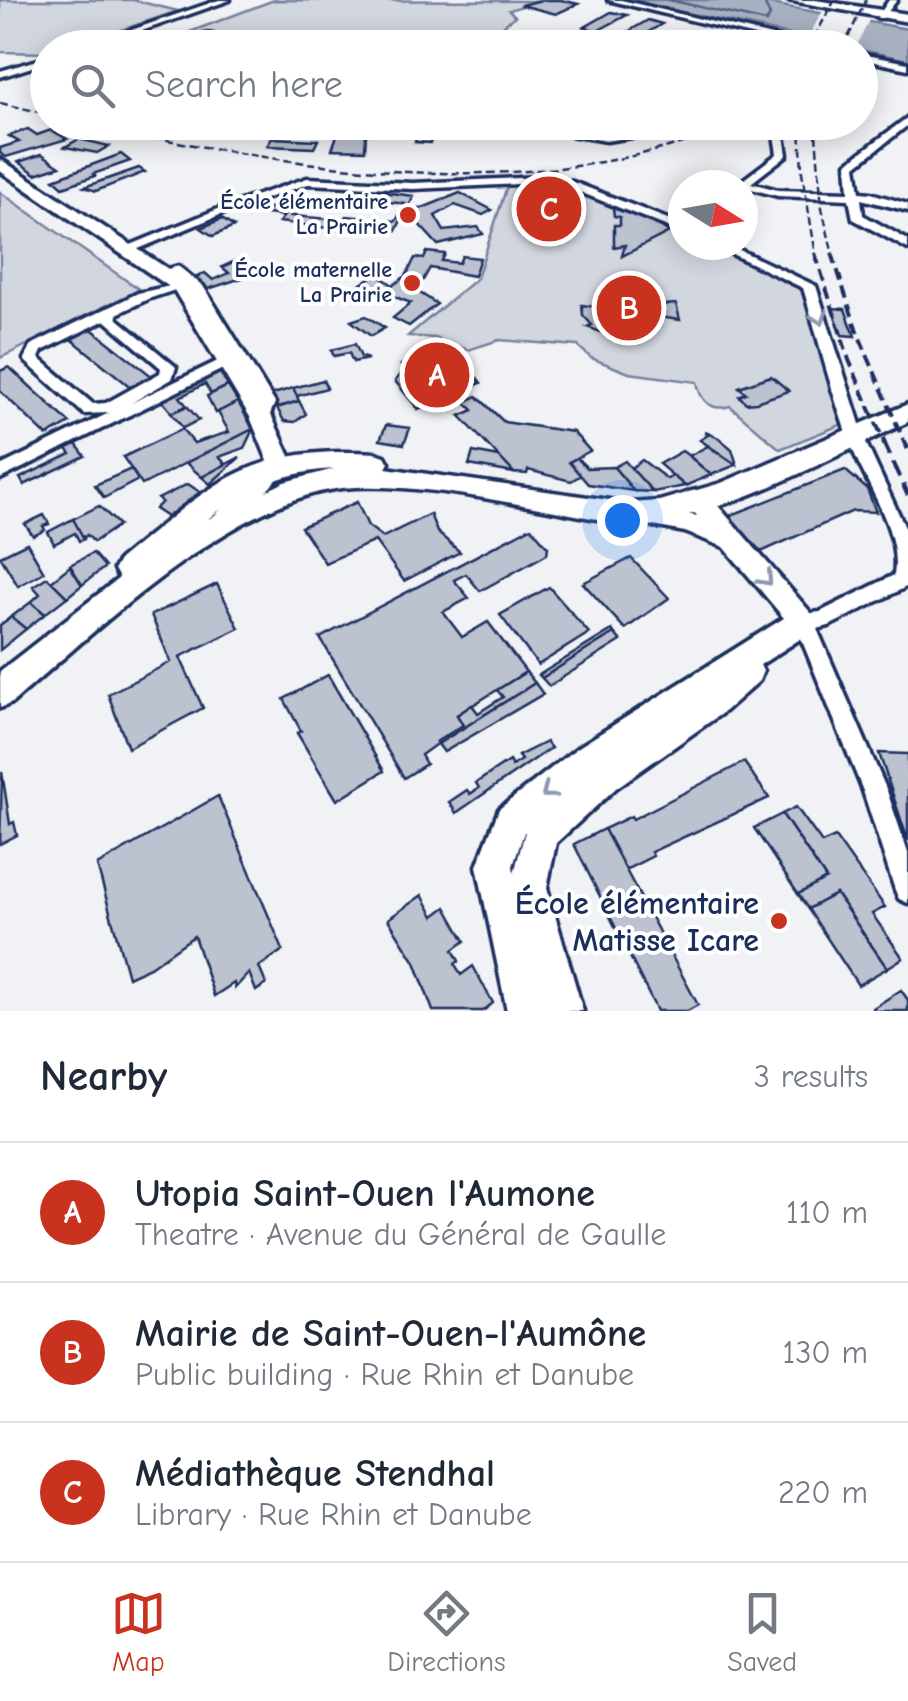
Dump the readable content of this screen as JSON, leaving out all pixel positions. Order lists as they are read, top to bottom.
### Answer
{
  "places": ["École élémentaire La Prairie", "École maternelle La Prairie", "École élémentaire Matisse Icare"],
  "north": "right",
  "page": {
    "search": "Search here",
    "pins": ["C", "B", "A"],
    "heading": ["Nearby", "3 results"],
    "list": [
      {
        "mark": "A",
        "name": "Utopia Saint-Ouen l'Aumone",
        "note": "Theatre · Avenue du Général de Gaulle",
        "value": "110 m"
      },
      {
        "mark": "B",
        "name": "Mairie de Saint-Ouen-l'Aumône",
        "note": "Public building · Rue Rhin et Danube",
        "value": "130 m"
      },
      {
        "mark": "C",
        "name": "Médiathèque Stendhal",
        "note": "Library · Rue Rhin et Danube",
        "value": "220 m"
      }
    ],
    "nav": ["Map", "Directions", "Saved"]
  }
}
